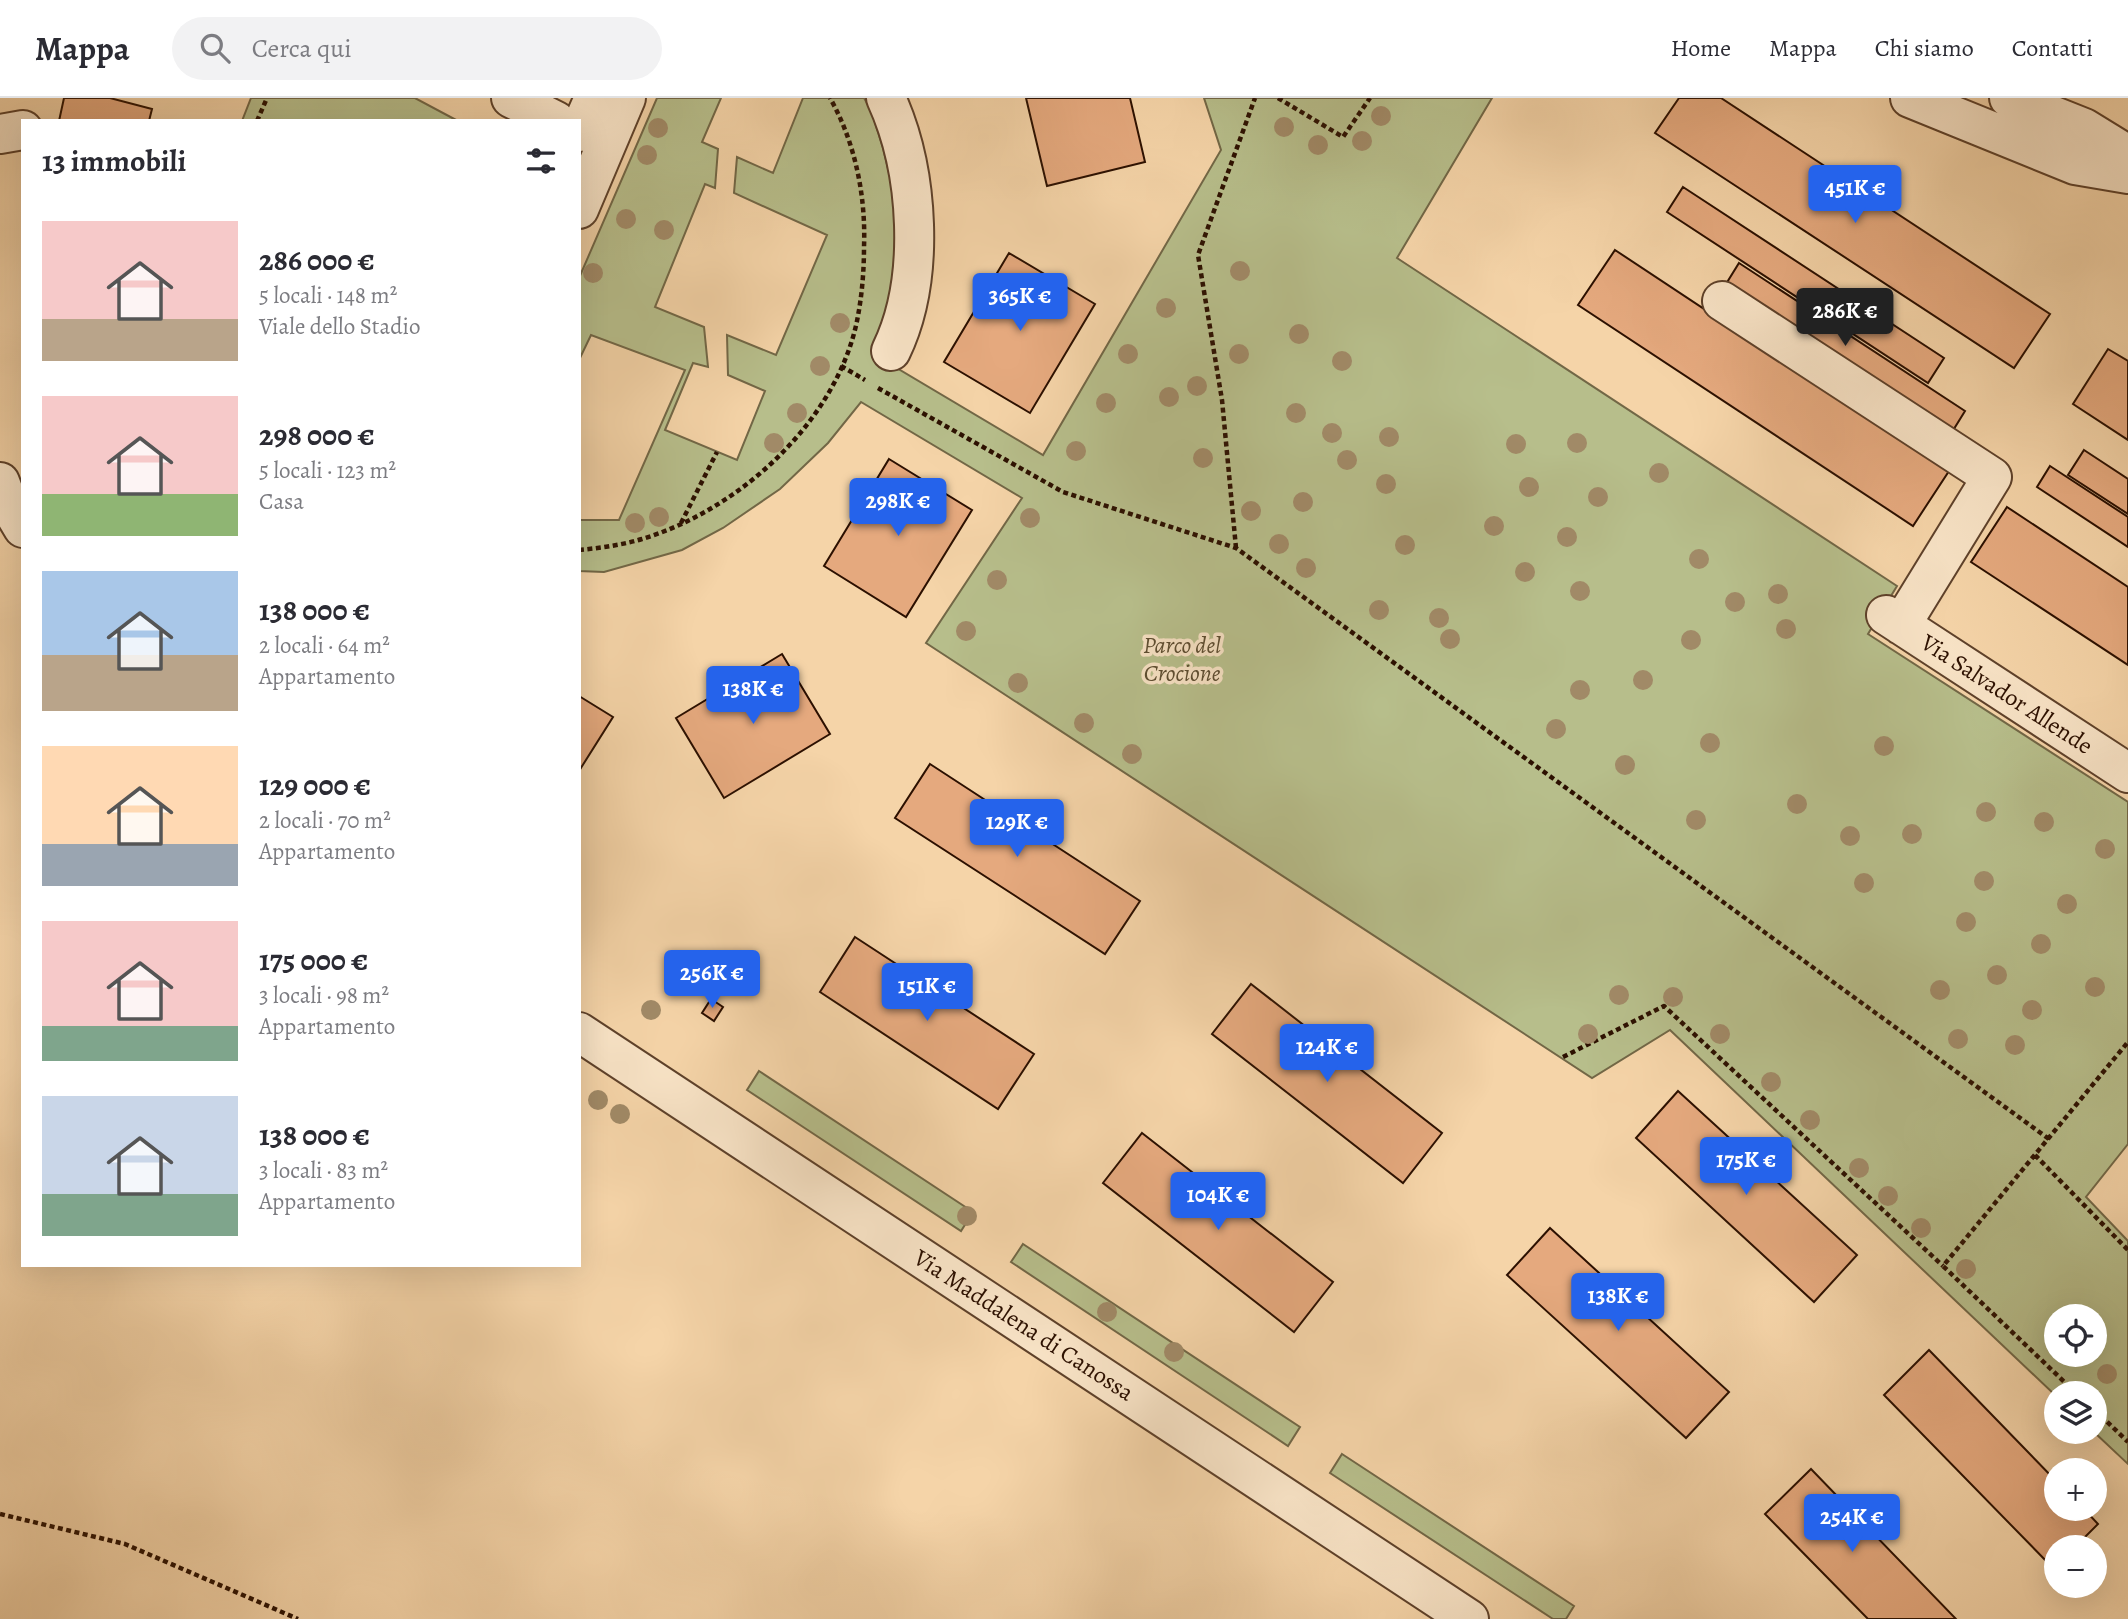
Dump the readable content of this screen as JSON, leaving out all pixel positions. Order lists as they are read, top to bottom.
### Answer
{
  "streets": {
    "street": ["Via Salvador Allende", "Via Maddalena di Canossa"]
  },
  "parks": ["Parco del Crocione"],
  "page": {
    "header": "Mappa",
    "search": "Cerca qui",
    "nav": [
      "Home",
      "Mappa",
      "Chi siamo",
      "Contatti"
    ],
    "heading": "13 immobili",
    "price": [
      "451K €",
      "365K €",
      "286K €",
      "298K €",
      "138K €",
      "129K €",
      "256K €",
      "151K €",
      "124K €",
      "175K €",
      "104K €",
      "138K €",
      "254K €"
    ],
    "list": [
      {
        "name": "286 000 €",
        "note": "5 locali · 148 m² · Viale dello Stadio"
      },
      {
        "name": "298 000 €",
        "note": "5 locali · 123 m² · Casa"
      },
      {
        "name": "138 000 €",
        "note": "2 locali · 64 m² · Appartamento"
      },
      {
        "name": "129 000 €",
        "note": "2 locali · 70 m² · Appartamento"
      },
      {
        "name": "175 000 €",
        "note": "3 locali · 98 m² · Appartamento"
      },
      {
        "name": "138 000 €",
        "note": "3 locali · 83 m² · Appartamento"
      }
    ],
    "map_buttons": ["+", "−"]
  }
}
